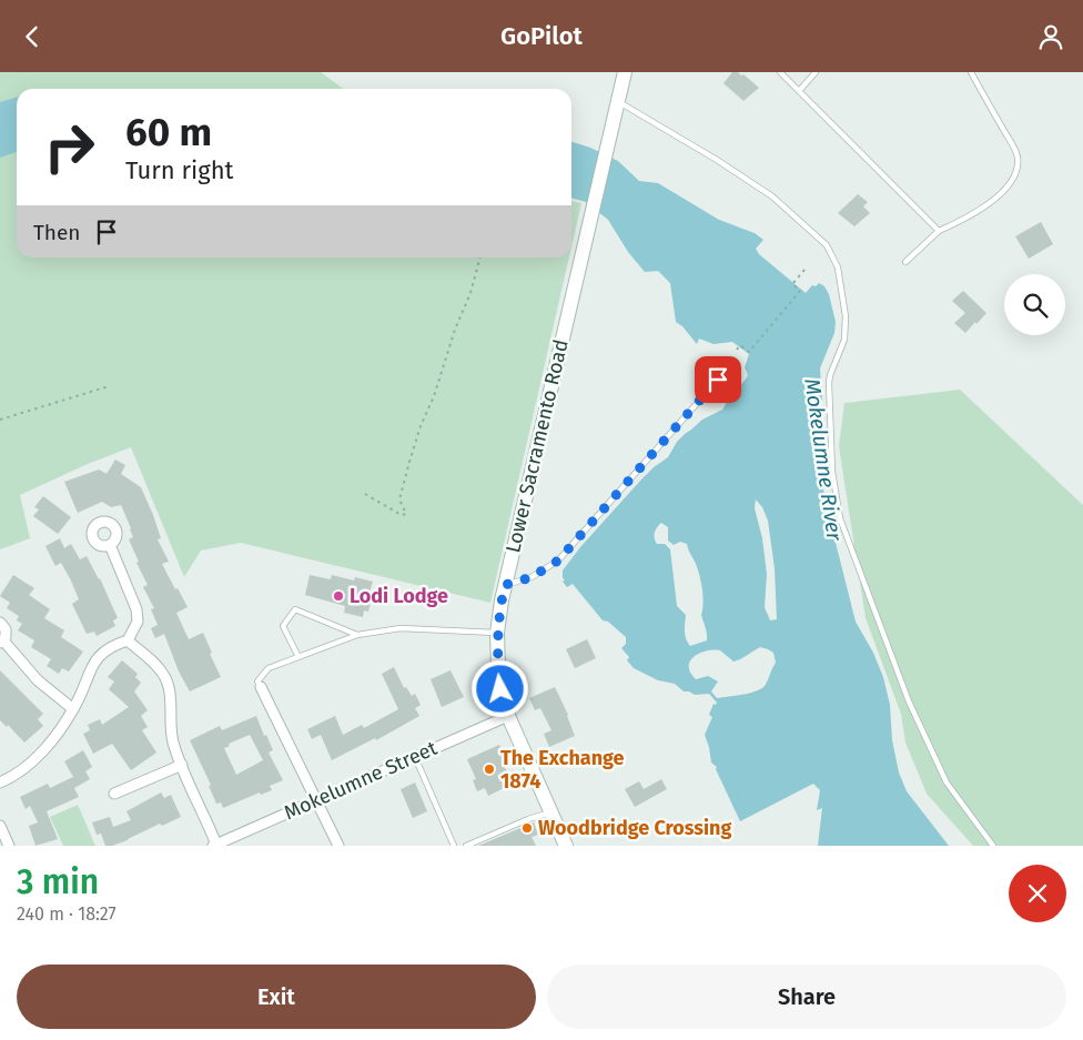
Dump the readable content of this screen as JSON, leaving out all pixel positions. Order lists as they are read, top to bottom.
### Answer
{
  "streets": {
    "main road": ["Lower Sacramento Road"],
    "street": ["Mokelumne Street"]
  },
  "crossings": [
    ["Lower Sacramento Road", "Mokelumne Street"]
  ],
  "water": ["Mokelumne River"],
  "places": ["Lodi Lodge", "The Exchange 1874", "Woodbridge Crossing"],
  "page": {
    "header": "GoPilot",
    "turn": ["60 m", "Turn right"],
    "then": "Then",
    "heading": ["3 min", "240 m · 18:27"],
    "buttons": ["Exit", "Share"]
  }
}
